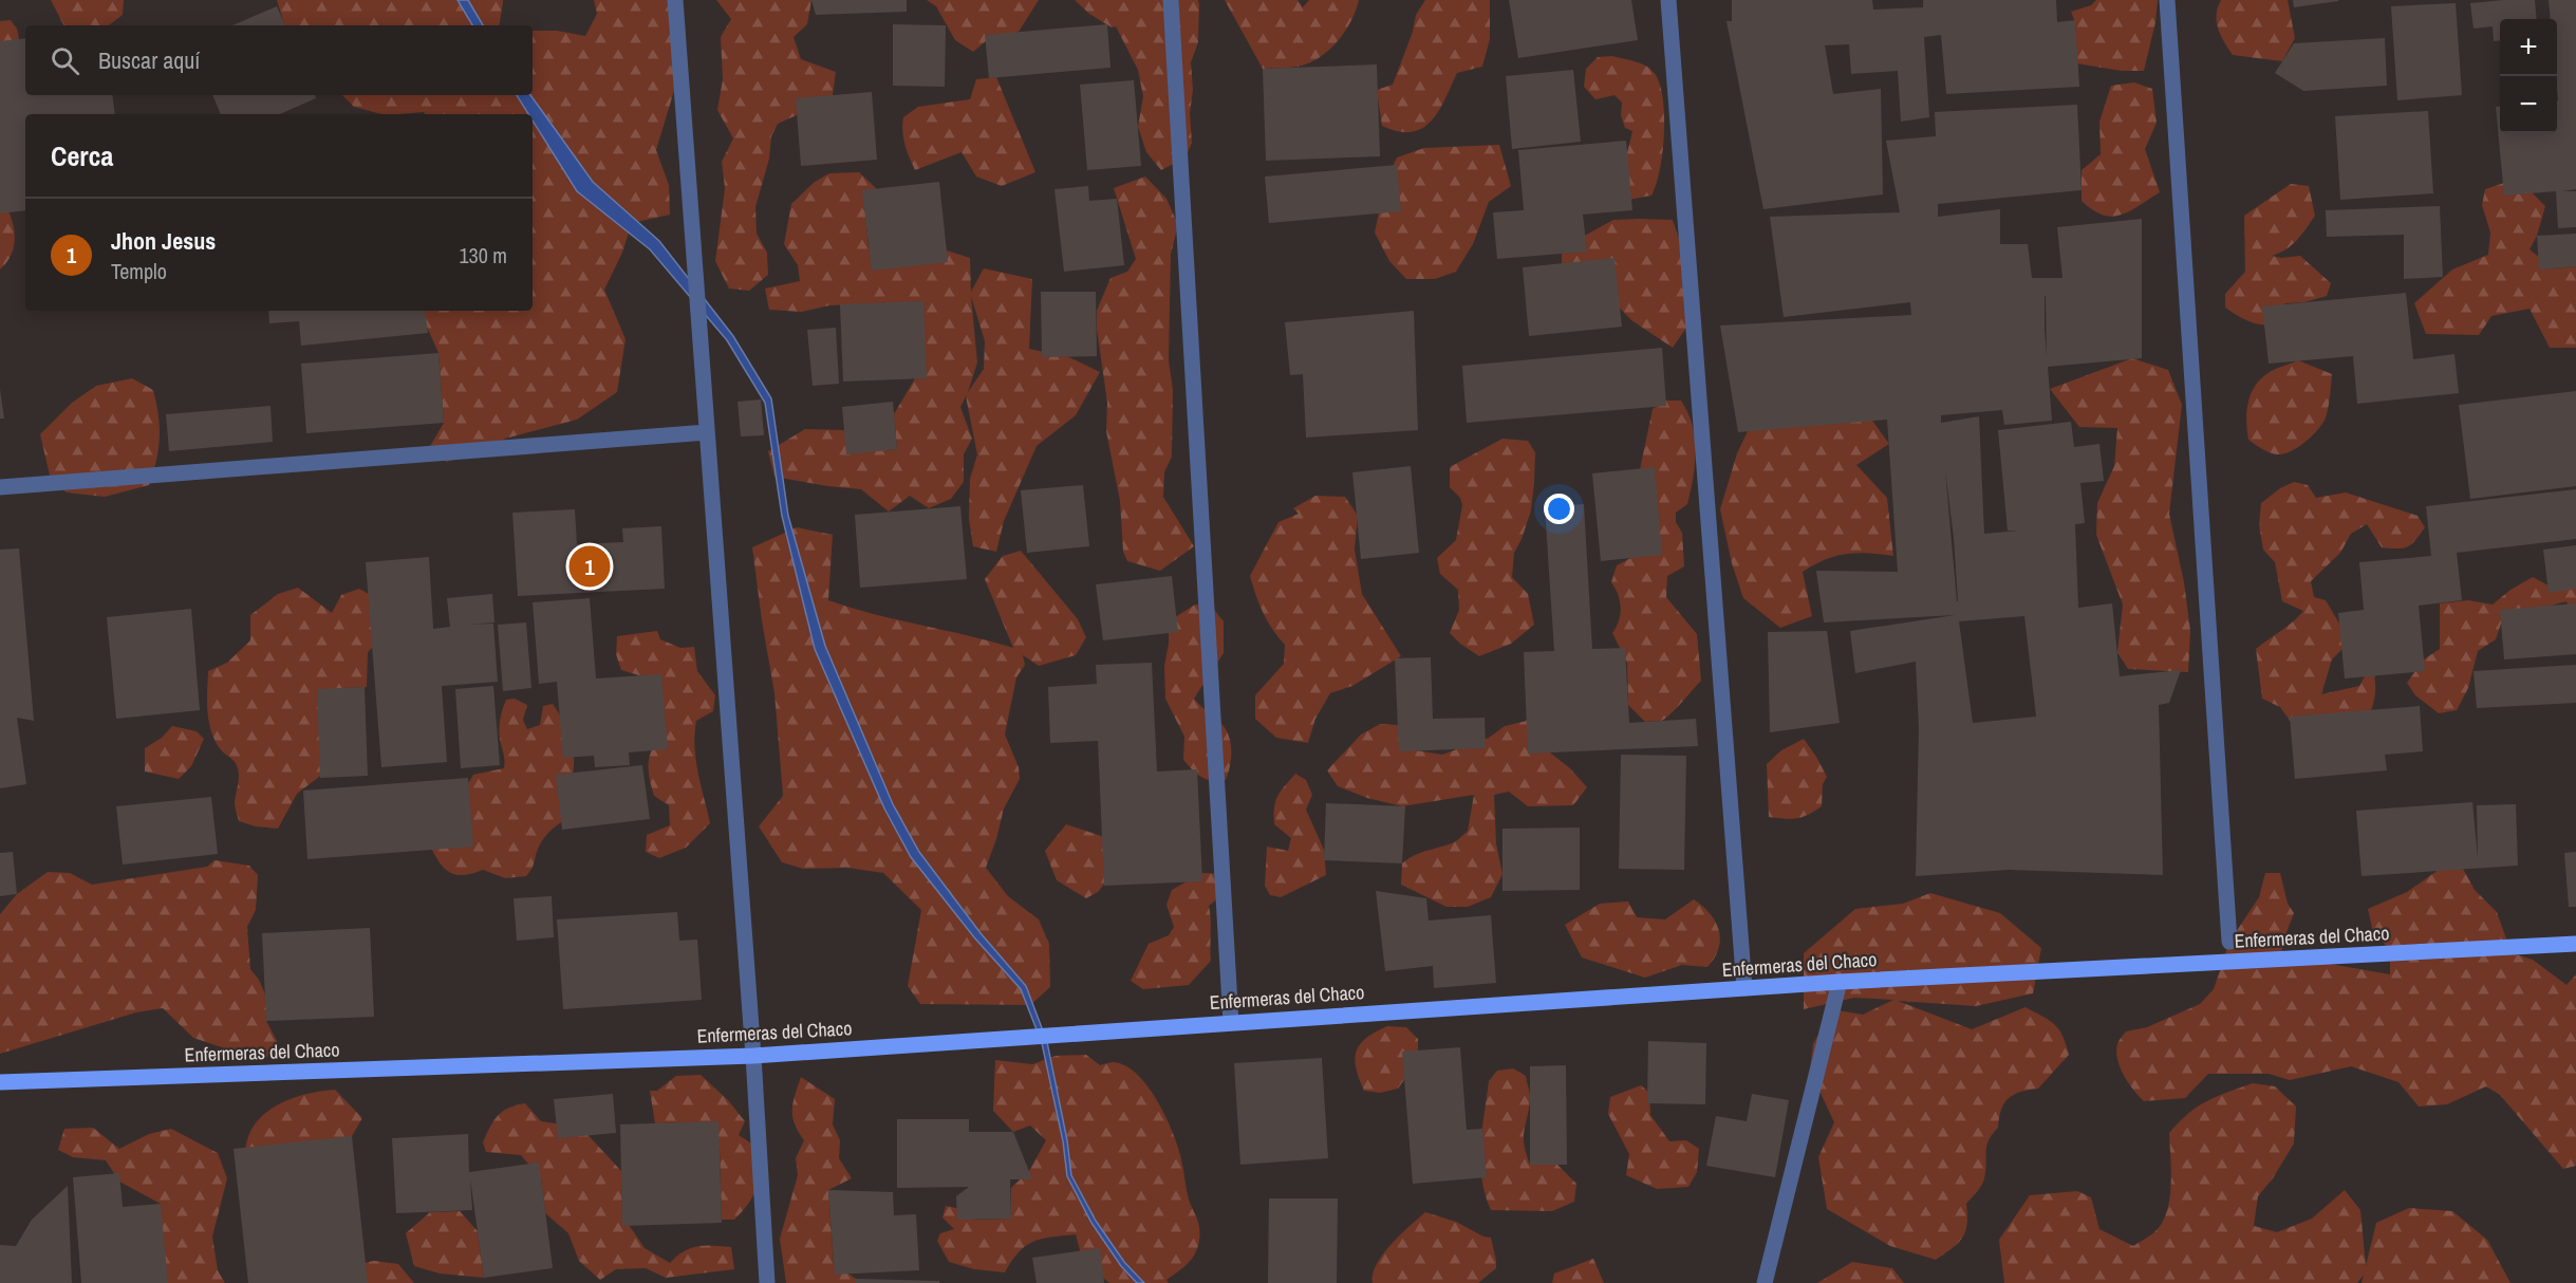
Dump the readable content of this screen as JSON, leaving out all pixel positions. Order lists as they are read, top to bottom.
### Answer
{
  "streets": {
    "main road": ["Enfermeras del Chaco"]
  },
  "page": {
    "map_buttons": ["+", "−"],
    "search": "Buscar aquí",
    "heading": "Cerca",
    "list": [
      {
        "mark": "1",
        "name": "Jhon Jesus",
        "note": "Templo",
        "value": "130 m"
      }
    ],
    "pins": "1"
  }
}
